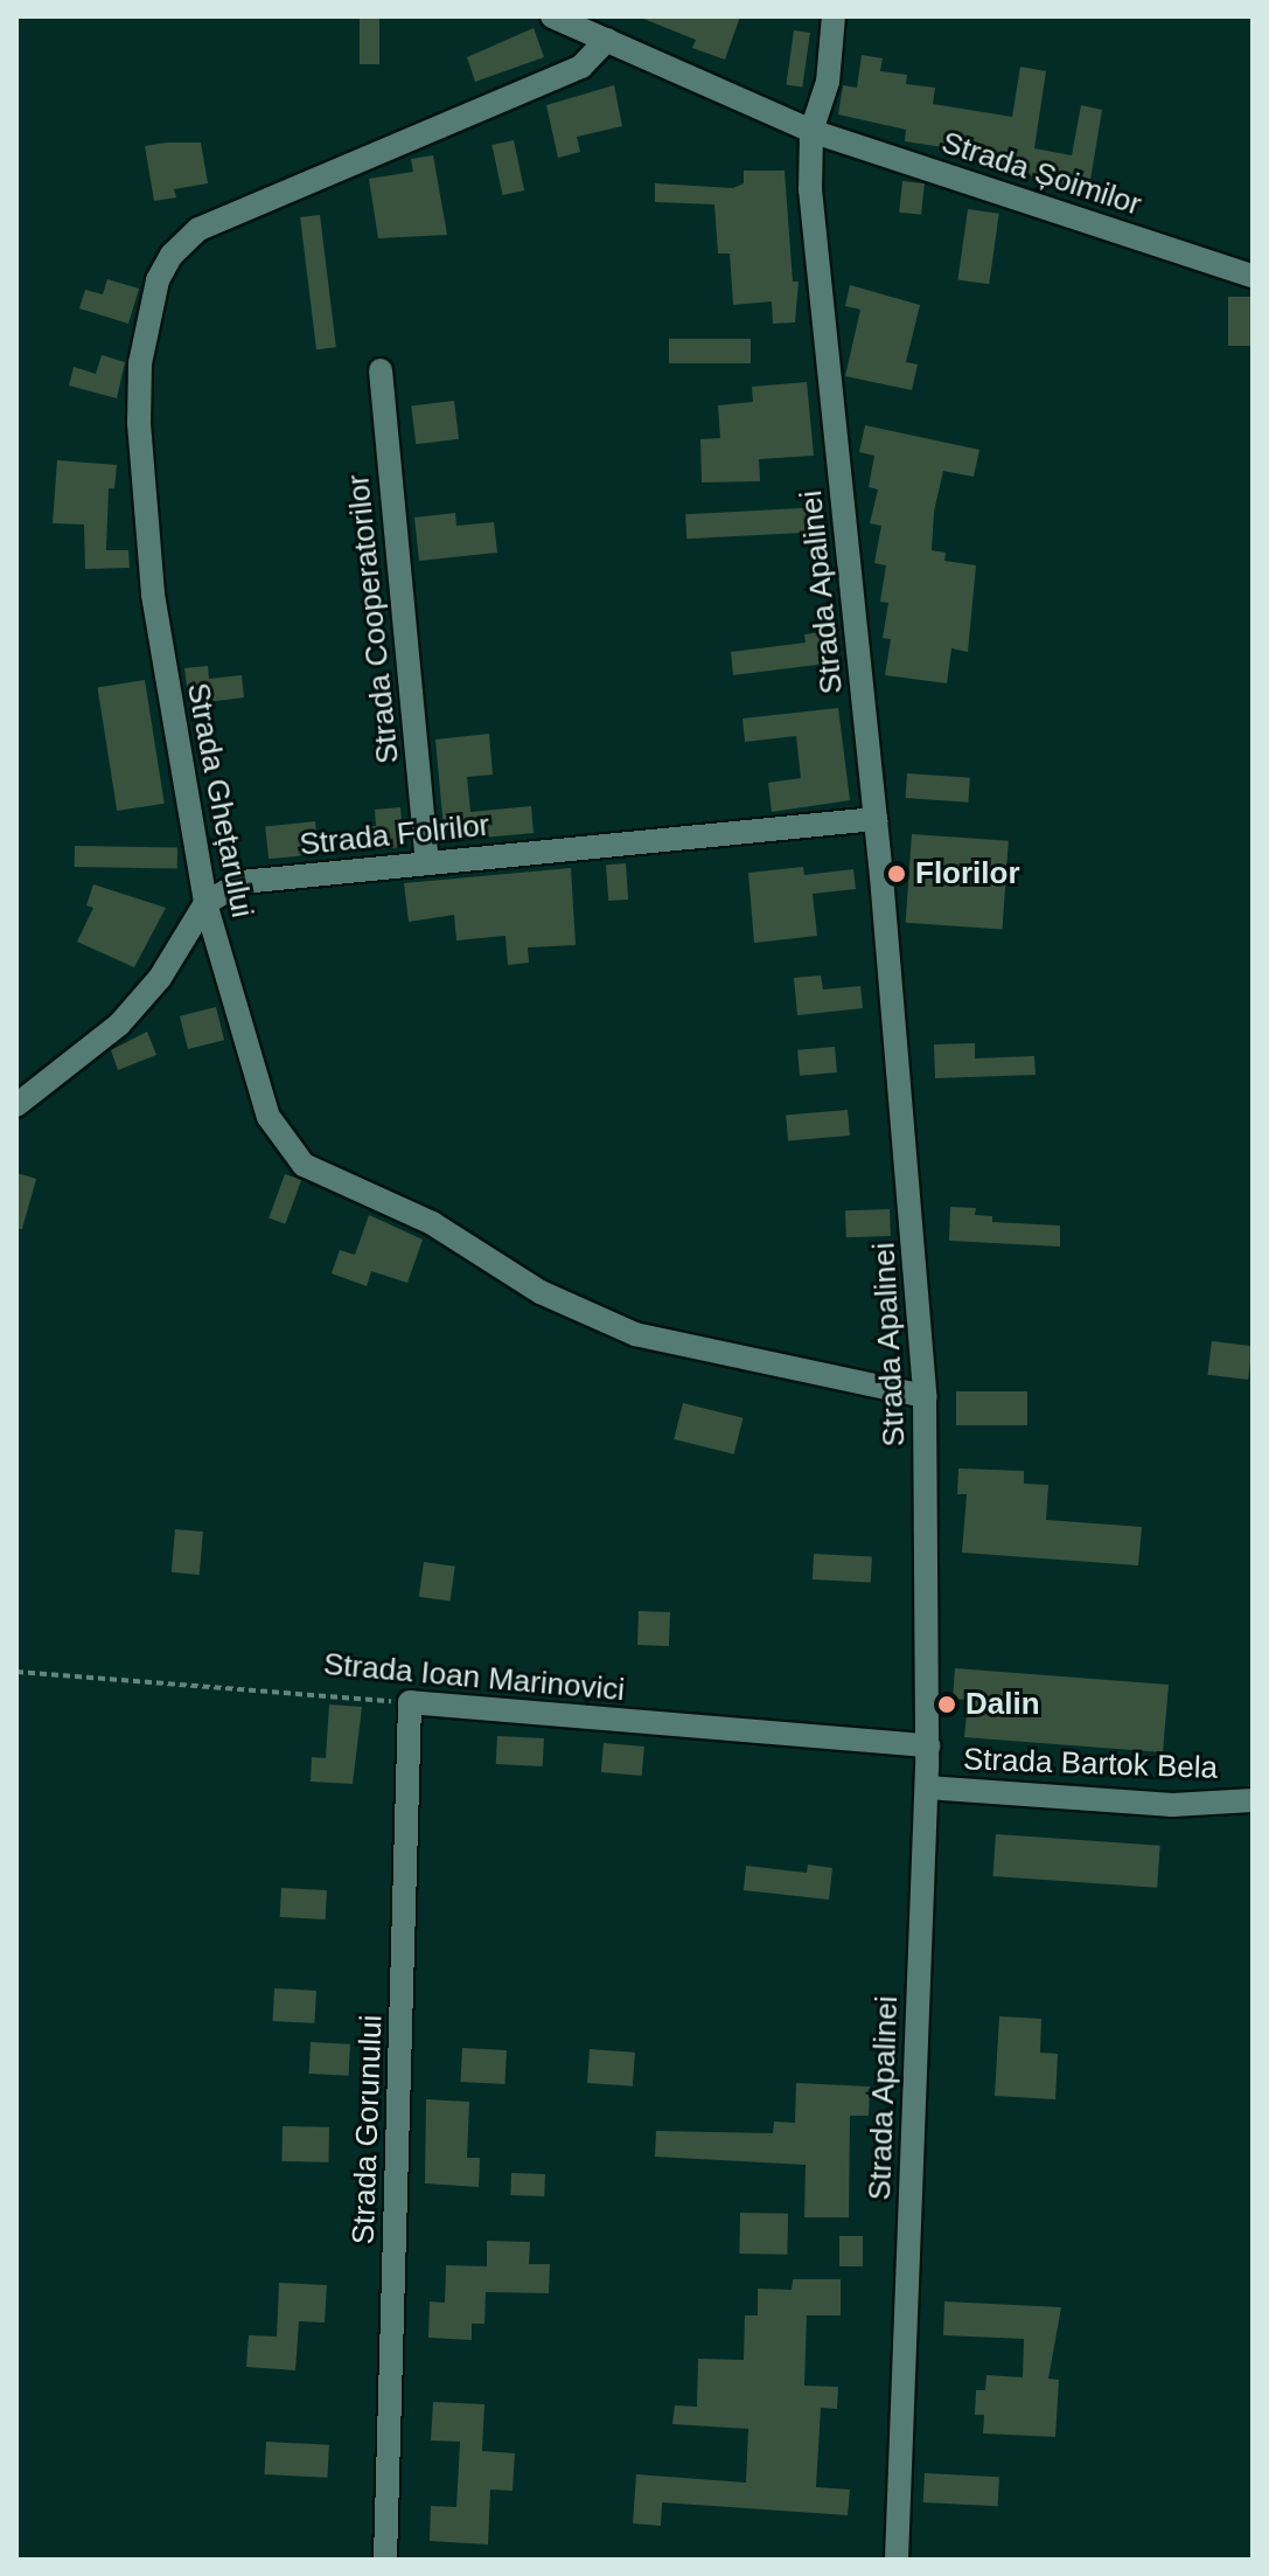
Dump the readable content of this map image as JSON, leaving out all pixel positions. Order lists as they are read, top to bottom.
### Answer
{
  "streets": {
    "street": [
      "Strada Șoimilor",
      "Strada Apalinei",
      "Strada Cooperatorilor",
      "Strada Ghețarului",
      "Strada Folrilor",
      "Strada Ioan Marinovici",
      "Strada Bartok Bela",
      "Strada Gorunului"
    ]
  },
  "crossings": [
    ["Strada Șoimilor", "Strada Apalinei"],
    ["Strada Șoimilor", "Strada Ghețarului"],
    ["Strada Apalinei", "Strada Ghețarului"],
    ["Strada Apalinei", "Strada Folrilor"],
    ["Strada Apalinei", "Strada Ioan Marinovici"],
    ["Strada Apalinei", "Strada Bartok Bela"],
    ["Strada Cooperatorilor", "Strada Folrilor"],
    ["Strada Ghețarului", "Strada Folrilor"],
    ["Strada Ioan Marinovici", "Strada Gorunului"]
  ],
  "places": ["Florilor", "Dalin"]
}
